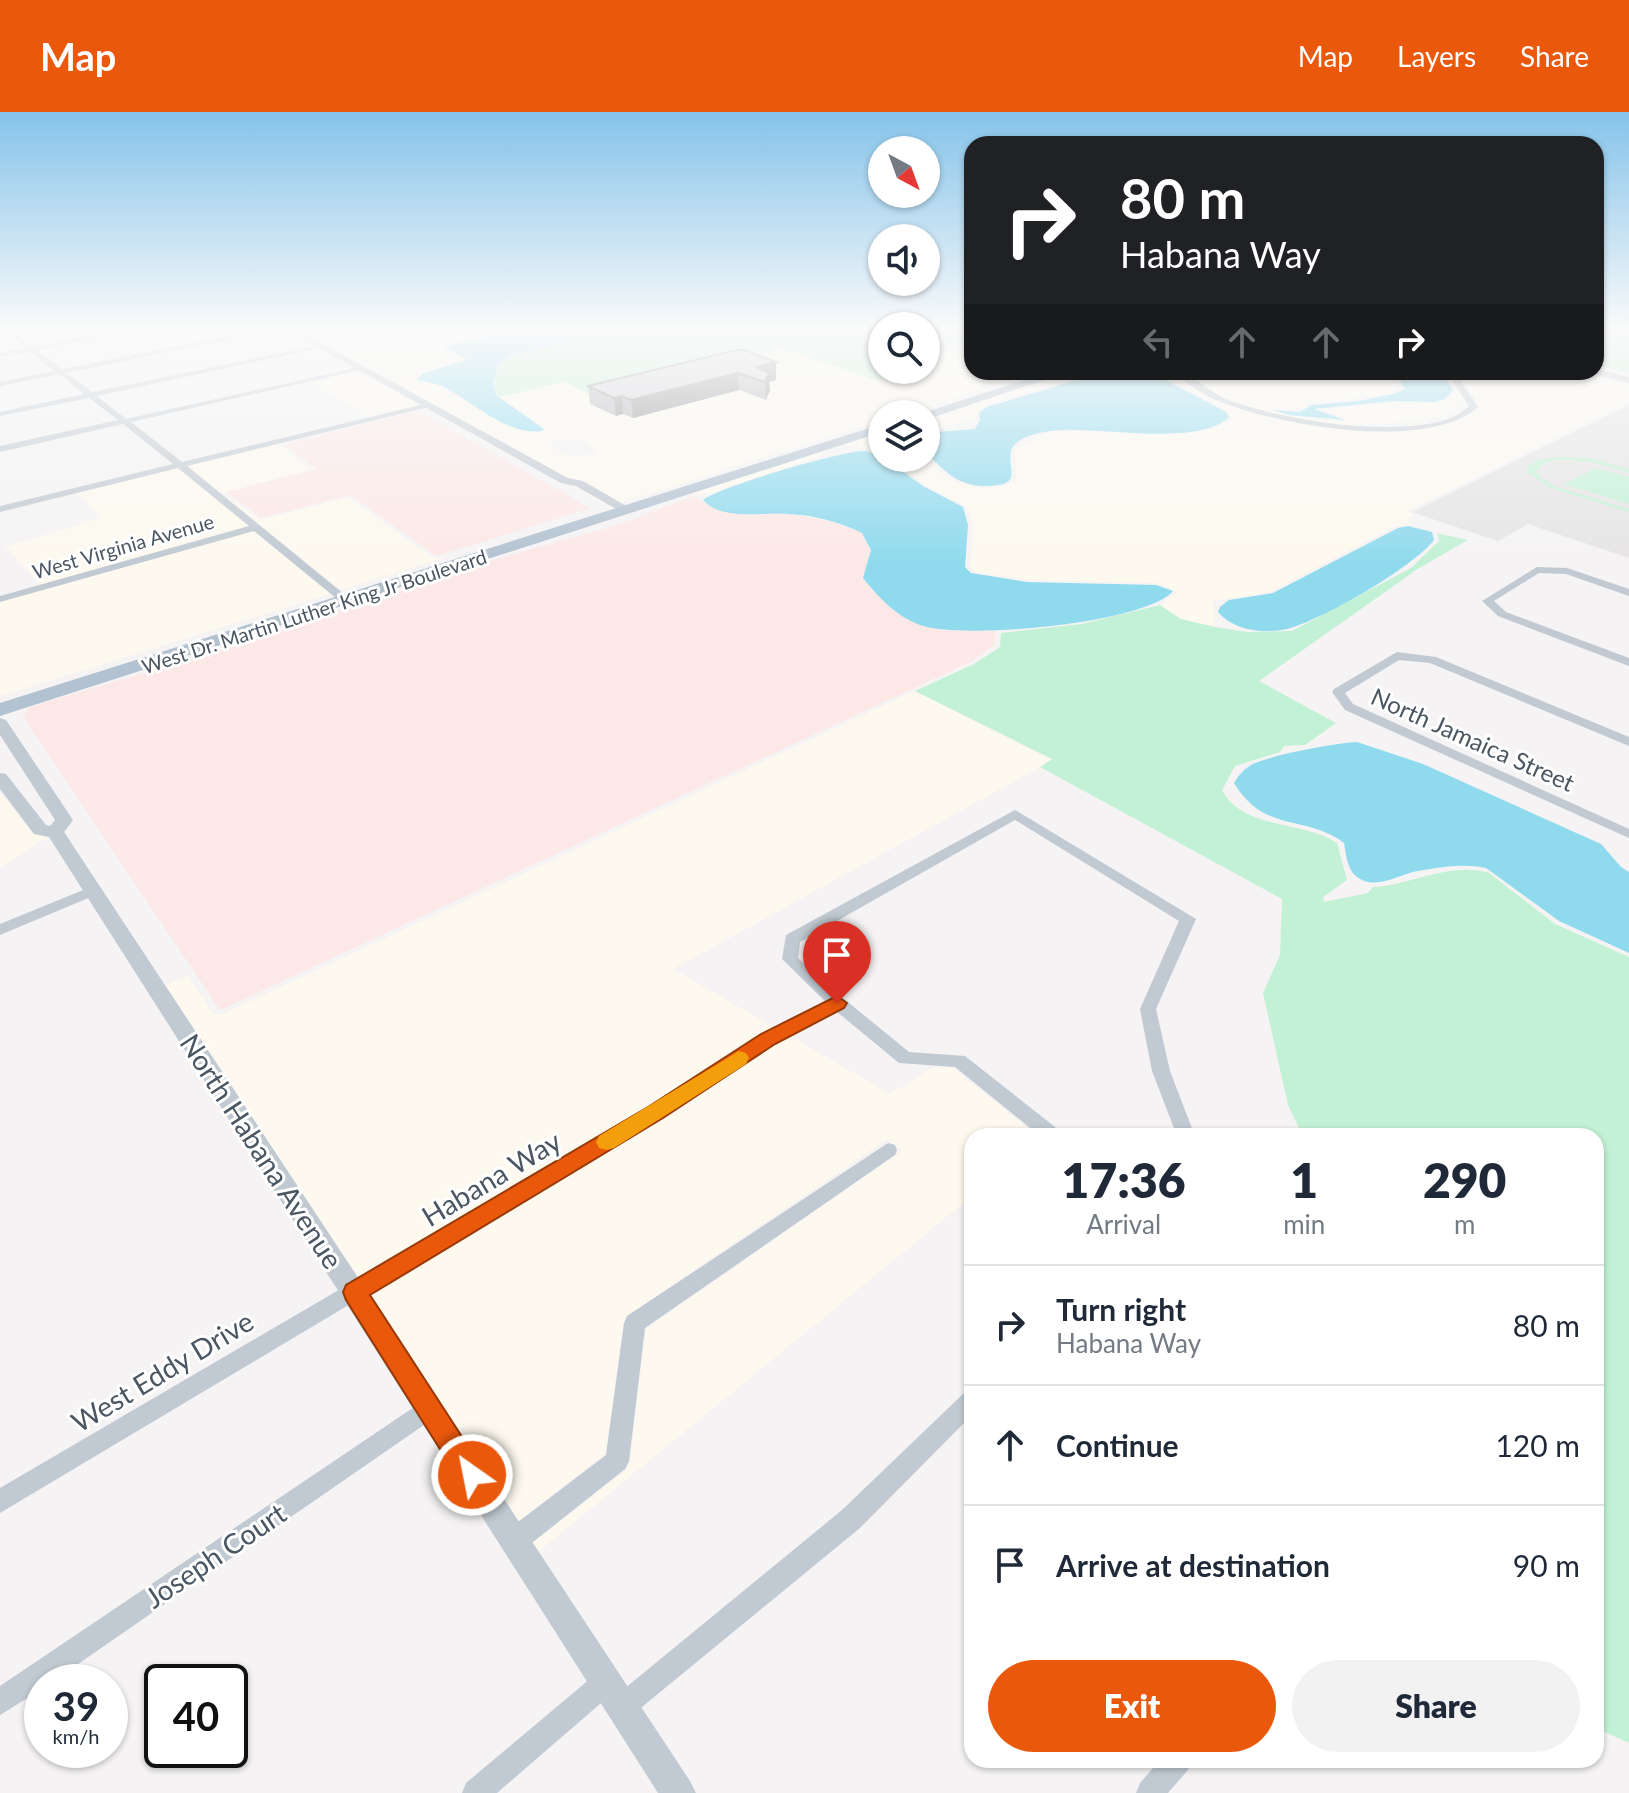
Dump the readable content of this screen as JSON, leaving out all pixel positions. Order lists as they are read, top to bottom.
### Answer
{
  "streets": {
    "main road": ["West Dr. Martin Luther King Jr Boulevard"],
    "street": [
      "West Virginia Avenue",
      "North Jamaica Street",
      "North Habana Avenue",
      "Habana Way",
      "West Eddy Drive",
      "Joseph Court"
    ]
  },
  "crossings": [
    ["North Habana Avenue", "Habana Way"],
    ["North Habana Avenue", "West Eddy Drive"],
    ["North Habana Avenue", "Joseph Court"],
    ["Habana Way", "West Eddy Drive"]
  ],
  "north": "bottom right",
  "page": {
    "header": "Map",
    "nav": ["Map", "Layers", "Share"],
    "turn": ["80 m", "Habana Way"],
    "eta": [
      "17:36",
      "Arrival",
      "1",
      "min",
      "290",
      "m"
    ],
    "list": [
      {
        "name": "Turn right",
        "note": "Habana Way",
        "value": "80 m"
      },
      {
        "name": "Continue",
        "value": "120 m"
      },
      {
        "name": "Arrive at destination",
        "value": "90 m"
      }
    ],
    "buttons": ["Exit", "Share"],
    "speed": "39 km/h",
    "limit": "40"
  }
}
